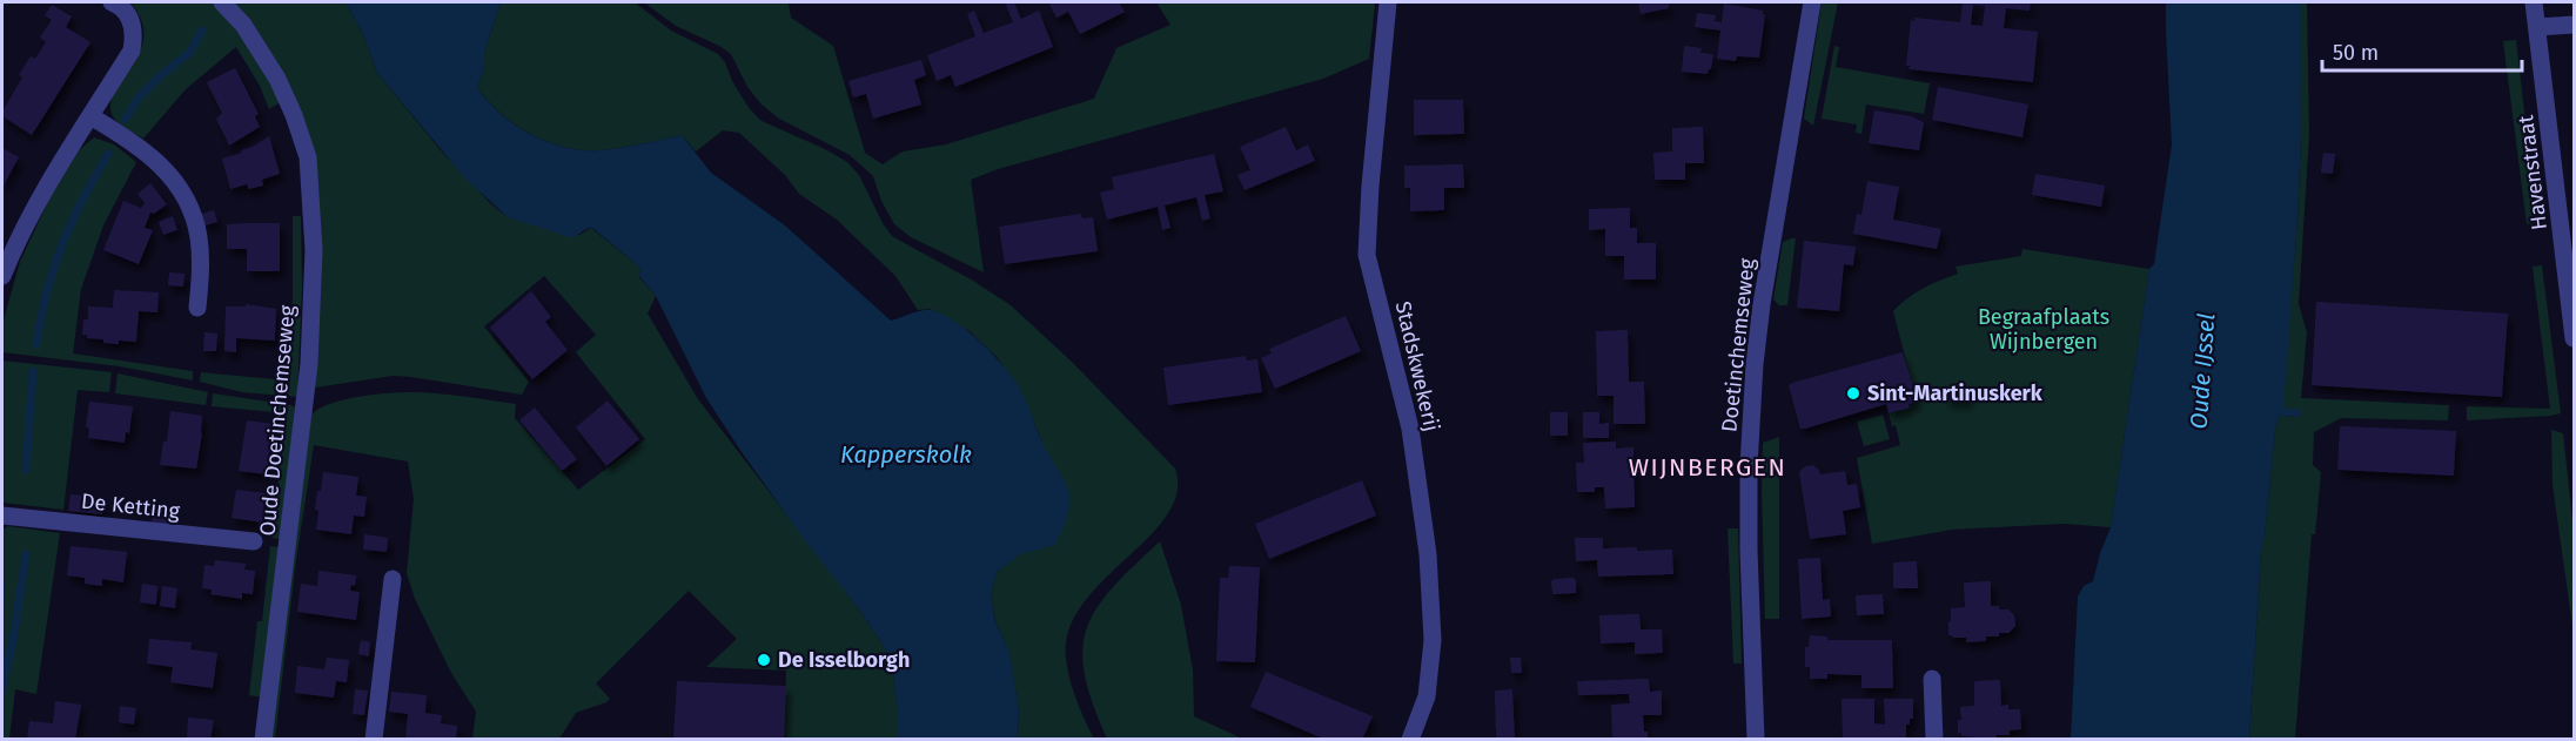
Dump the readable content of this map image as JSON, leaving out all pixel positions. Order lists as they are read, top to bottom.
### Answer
{
  "streets": {
    "street": [
      "Havenstraat",
      "Doetinchemseweg",
      "Stadskwekerij",
      "Oude Doetinchemseweg",
      "De Ketting"
    ]
  },
  "districts": ["WIJNBERGEN"],
  "water": ["Oude IJssel", "Kapperskolk"],
  "parks": ["Begraafplaats Wijnbergen"],
  "places": ["Sint-Martinuskerk", "De Isselborgh"],
  "scale_bar": "50 m"
}
